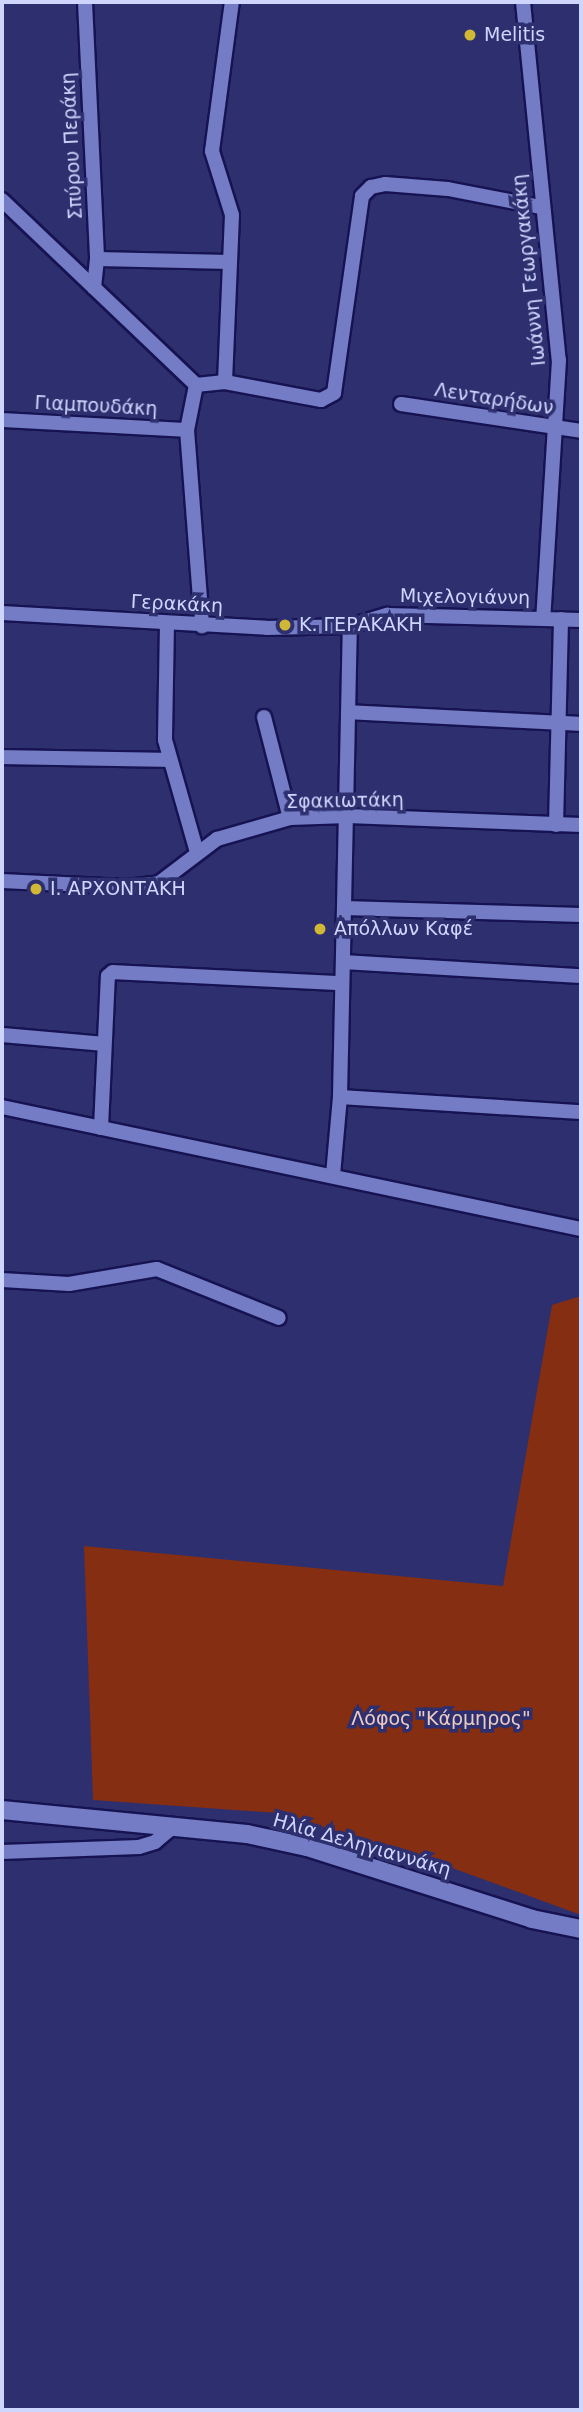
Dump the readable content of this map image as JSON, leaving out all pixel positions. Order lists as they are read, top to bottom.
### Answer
{
  "streets": {
    "street": [
      "Σπύρου Περάκη",
      "Ιωάννη Γεωργακάκη",
      "Λενταρήδων",
      "Γιαμπουδάκη",
      "Μιχελογιάννη",
      "Γερακάκη",
      "Σφακιωτάκη",
      "Ηλία Δεληγιαννάκη"
    ]
  },
  "crossings": [
    ["Ιωάννη Γεωργακάκη", "Λενταρήδων"],
    ["Ιωάννη Γεωργακάκη", "Μιχελογιάννη"],
    ["Μιχελογιάννη", "Γερακάκη"]
  ],
  "parks": ["Λόφος \"Κάρμηρος\""],
  "places": [
    "Melitis",
    "Κ. ΓΕΡΑΚΑΚΗ",
    "Ι. ΑΡΧΟΝΤΑΚΗ",
    "Απόλλων Καφέ"
  ]
}
